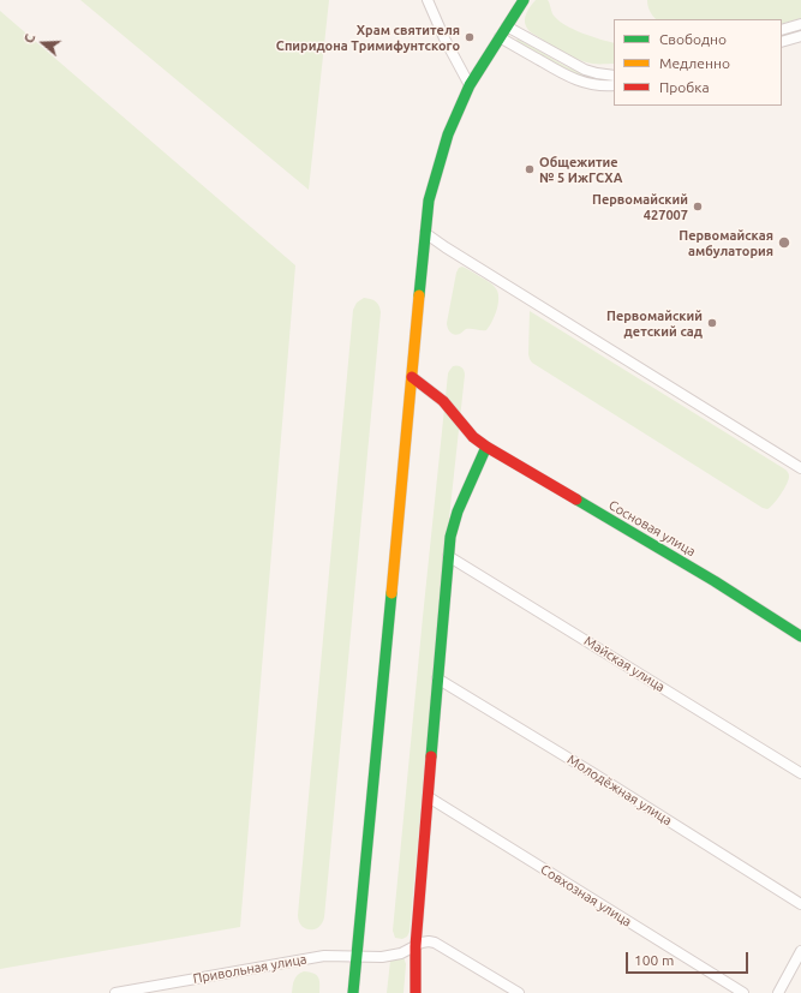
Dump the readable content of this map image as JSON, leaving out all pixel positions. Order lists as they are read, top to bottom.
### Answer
{
  "streets": {
    "street": [
      "Сосновая улица",
      "Майская улица",
      "Молодёжная улица",
      "Совхозная улица",
      "Привольная улица"
    ]
  },
  "places": [
    "Храм святителя Спиридона Тримифунтского",
    "Общежитие № 5 ИжГСХА",
    "Первомайский 427007",
    "Первомайская амбулатория",
    "Первомайский детский сад"
  ],
  "legend": ["Свободно", "Медленно", "Пробка"],
  "scale_bar": "100 m",
  "north": "left"
}
